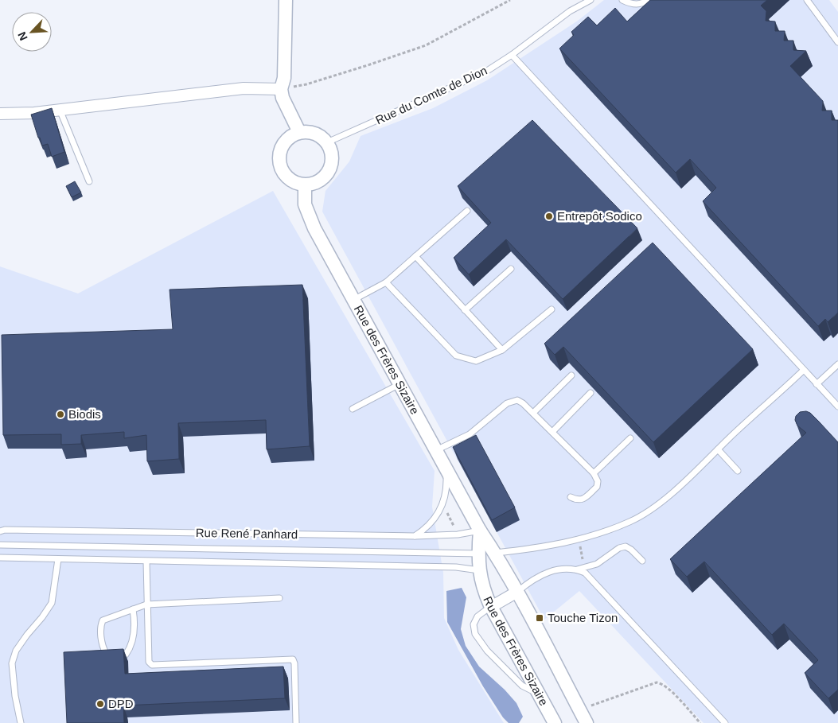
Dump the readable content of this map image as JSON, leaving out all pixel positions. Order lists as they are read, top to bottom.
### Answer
{
  "streets": {
    "street": ["Rue des Frères Sizaire"],
    "lane": ["Rue du Comte de Dion", "Rue René Panhard"]
  },
  "crossings": [
    ["Rue du Comte de Dion", "Rue des Frères Sizaire"],
    ["Rue des Frères Sizaire", "Rue René Panhard"]
  ],
  "places": {
    "other": ["Entrepôt Sodico", "Biodis", "DPD"],
    "transit": ["Touche Tizon"]
  },
  "north": "bottom left"
}
